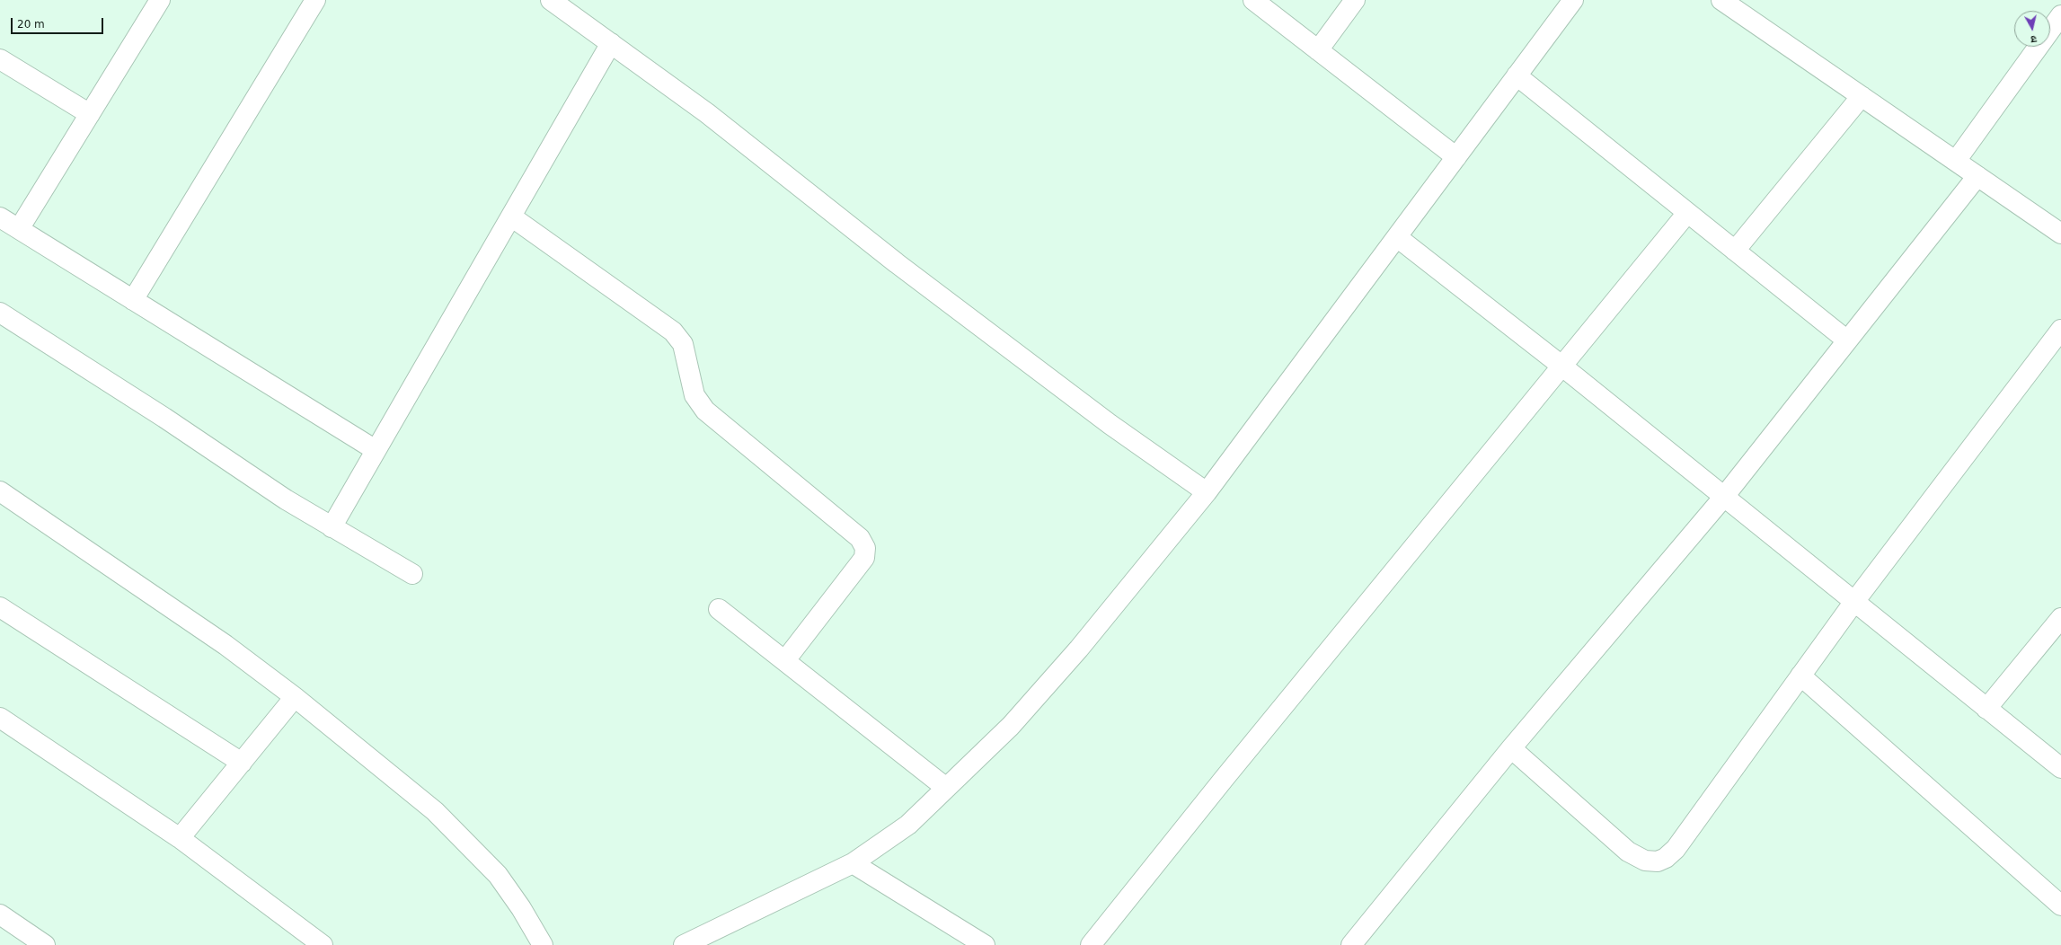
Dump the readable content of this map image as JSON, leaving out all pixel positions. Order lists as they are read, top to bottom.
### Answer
{
  "scale_bar": "20 m",
  "north": "bottom"
}
